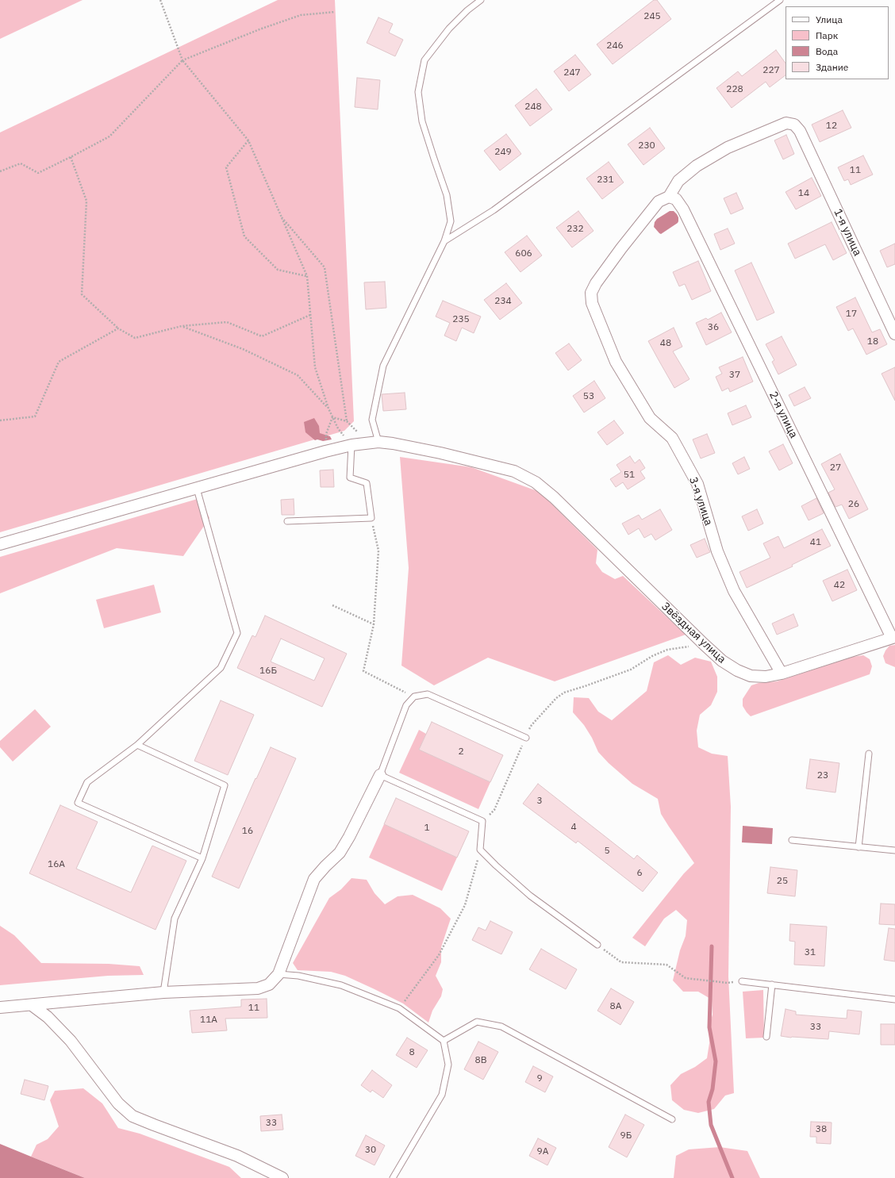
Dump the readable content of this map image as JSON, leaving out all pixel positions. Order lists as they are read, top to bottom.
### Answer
{
  "streets": {
    "street": [
      "1-я улица",
      "2-я улица",
      "3-я улица",
      "Звёздная улица"
    ]
  },
  "crossings": [
    ["1-я улица", "2-я улица"],
    ["1-я улица", "3-я улица"],
    ["2-я улица", "3-я улица"],
    ["2-я улица", "Звёздная улица"],
    ["3-я улица", "Звёздная улица"]
  ],
  "house_numbers": [
    "245",
    "246",
    "227",
    "247",
    "228",
    "248",
    "12",
    "230",
    "249",
    "11",
    "231",
    "14",
    "232",
    "606",
    "234",
    "17",
    "235",
    "36",
    "18",
    "48",
    "37",
    "53",
    "27",
    "51",
    "26",
    "41",
    "42",
    "16Б",
    "2",
    "23",
    "3",
    "4",
    "1",
    "16",
    "5",
    "16А",
    "6",
    "25",
    "31",
    "8А",
    "11",
    "11А",
    "33",
    "8",
    "8В",
    "9",
    "33",
    "38",
    "9Б",
    "30",
    "9А"
  ],
  "legend": [
    "Улица",
    "Парк",
    "Вода",
    "Здание"
  ]
}
